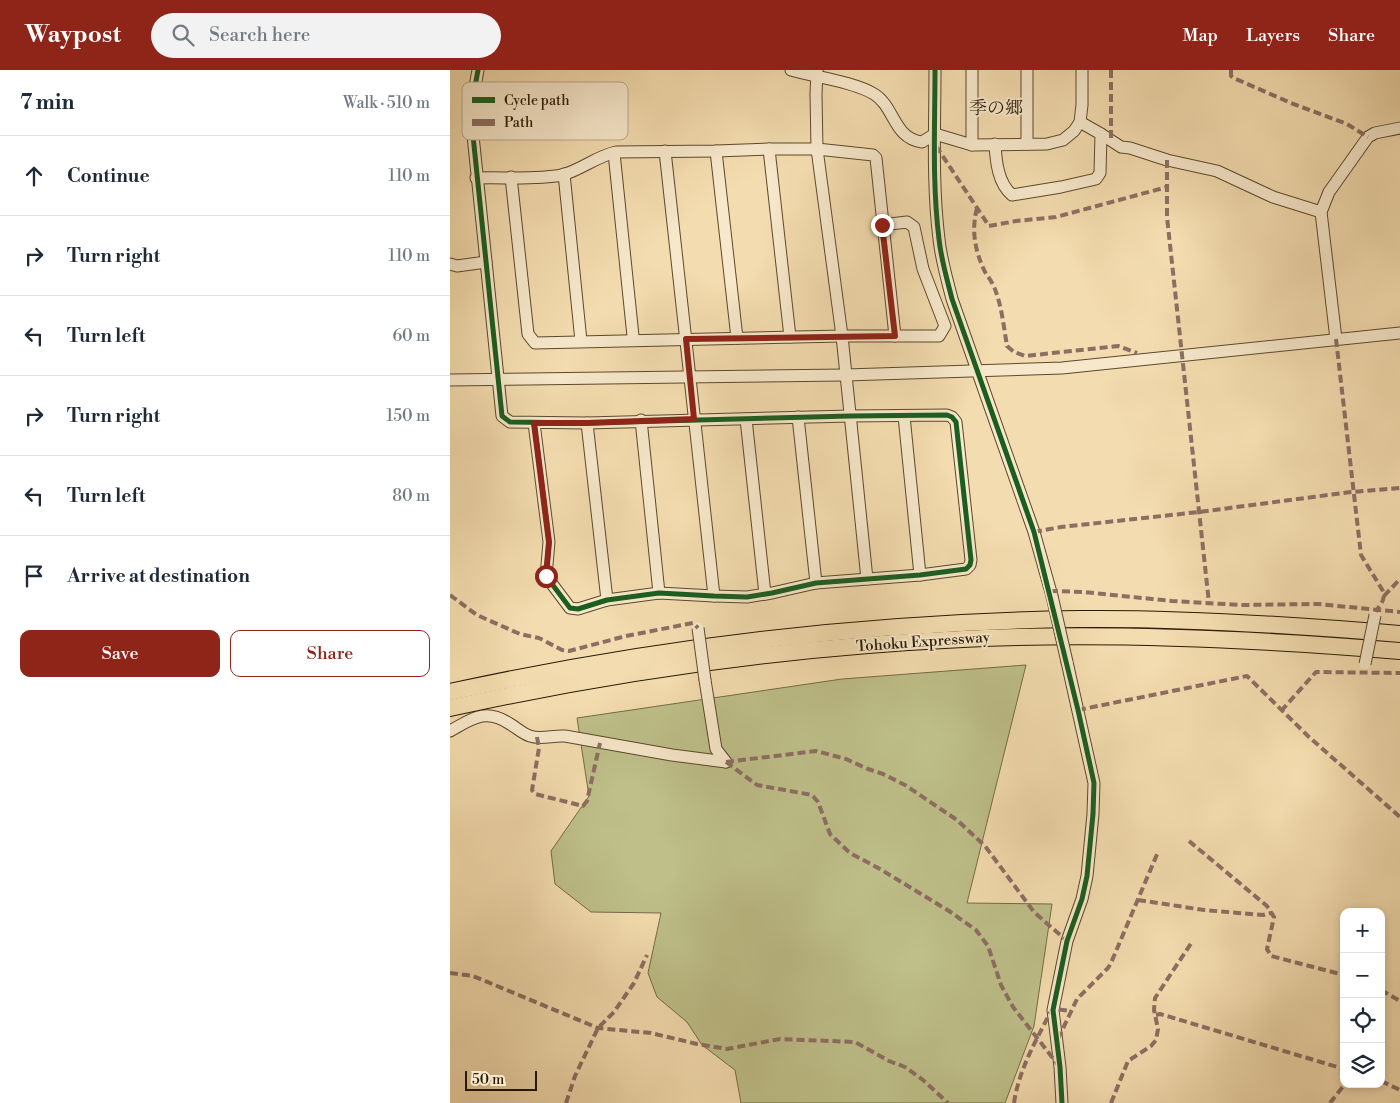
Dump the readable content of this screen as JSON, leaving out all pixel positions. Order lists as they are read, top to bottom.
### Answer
{
  "streets": {
    "highway": ["Tohoku Expressway"]
  },
  "districts": ["季の郷"],
  "legend": ["Cycle path", "Path"],
  "scale_bar": "50 m",
  "page": {
    "header": "Waypost",
    "search": "Search here",
    "nav": ["Map", "Layers", "Share"],
    "heading": ["7 min", "Walk · 510 m"],
    "list": [
      ["Continue", "110 m"],
      ["Turn right", "110 m"],
      ["Turn left", "60 m"],
      ["Turn right", "150 m"],
      ["Turn left", "80 m"],
      "Arrive at destination"
    ],
    "buttons": ["Save", "Share"],
    "map_buttons": ["+", "−"],
    "scale": "50 m"
  }
}
